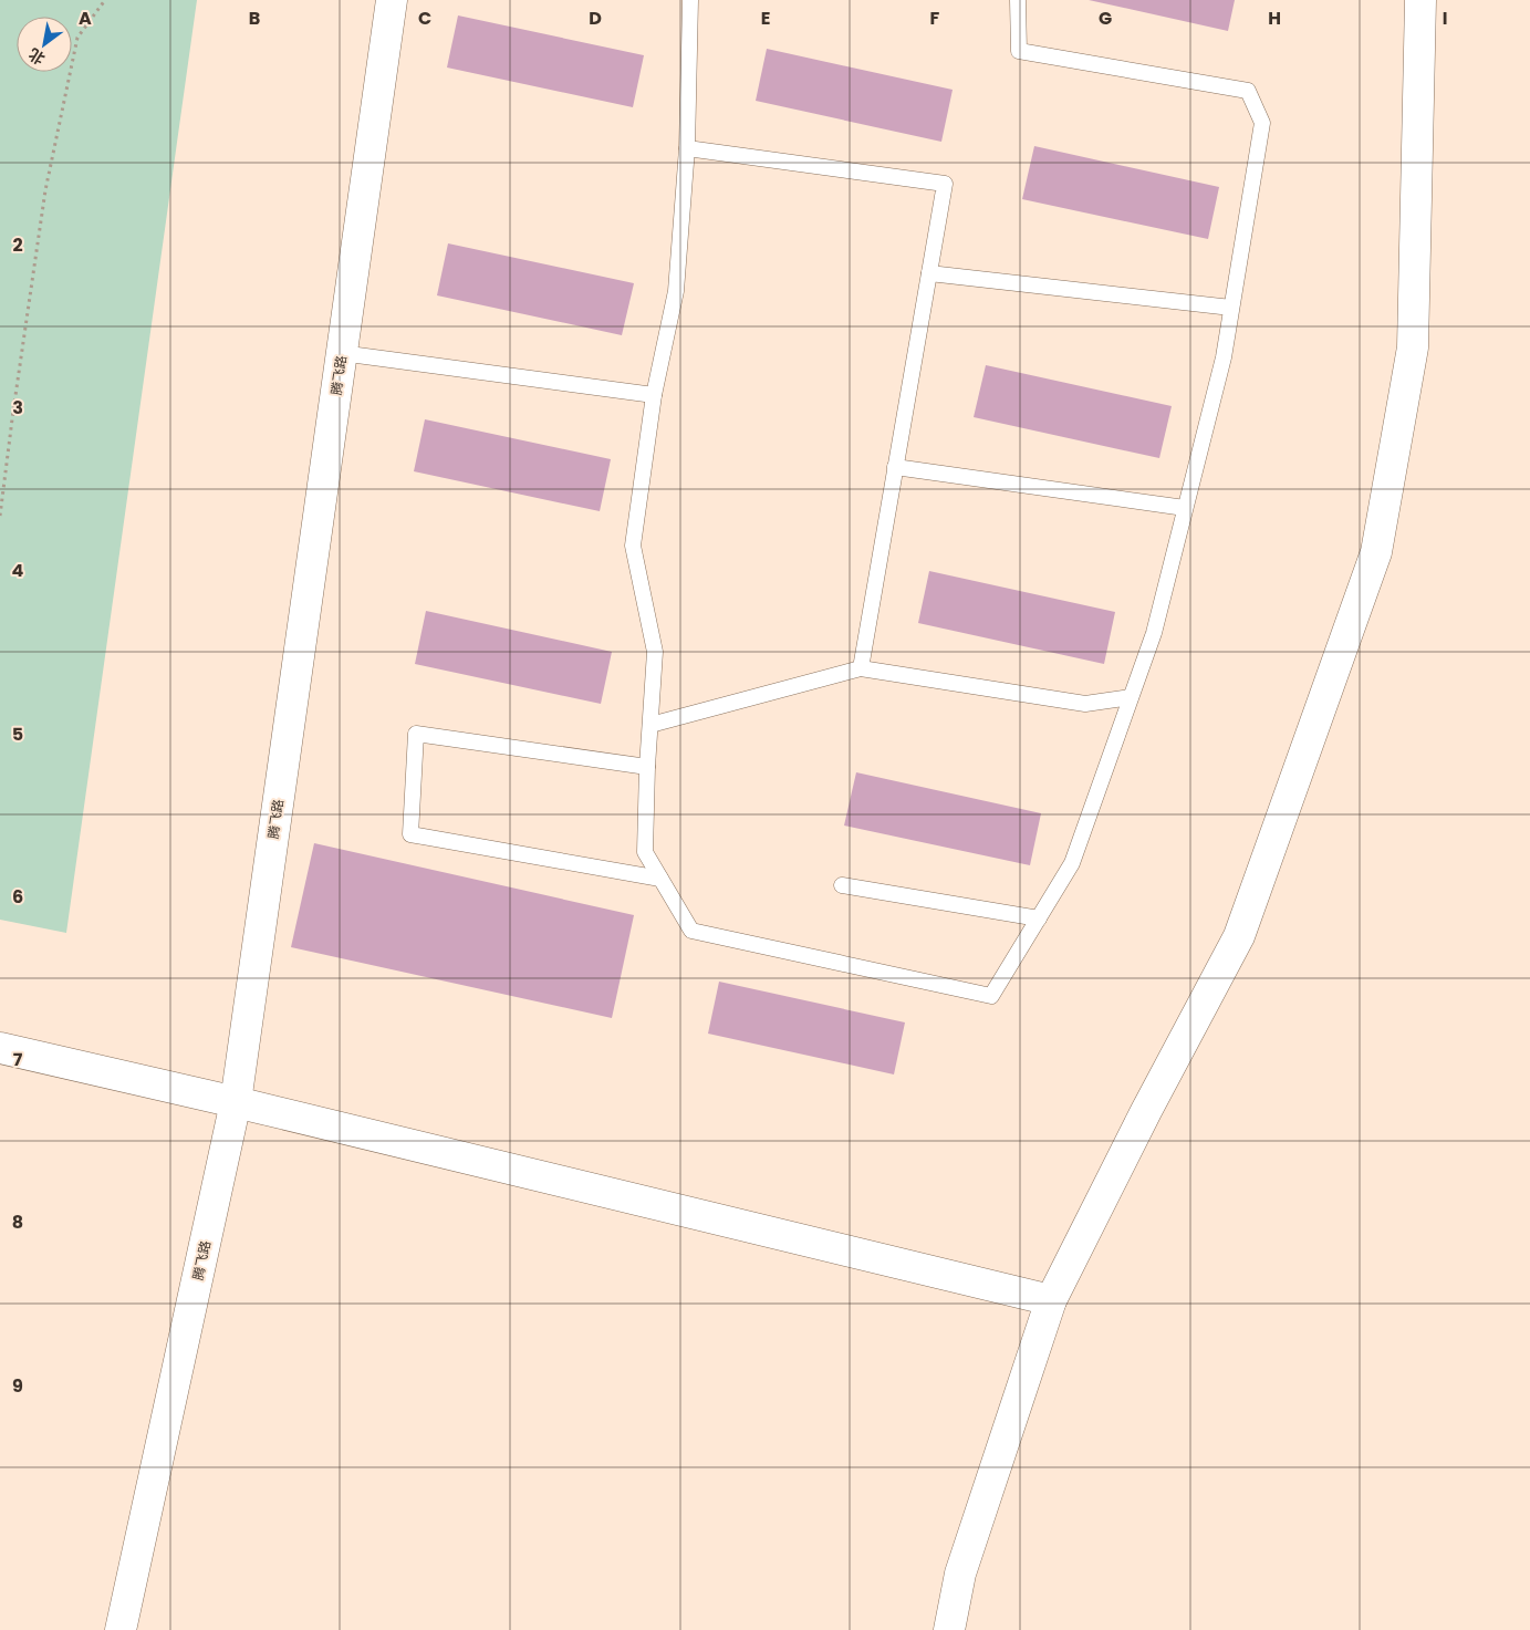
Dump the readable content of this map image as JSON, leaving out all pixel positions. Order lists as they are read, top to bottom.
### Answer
{
  "streets": {
    "street": ["腾飞路"]
  },
  "north": "bottom left",
  "grid": {
    "columns": [
      "A",
      "B",
      "C",
      "D",
      "E",
      "F",
      "G",
      "H",
      "I"
    ],
    "rows": [
      "2",
      "3",
      "4",
      "5",
      "6",
      "7",
      "8",
      "9"
    ]
  }
}
